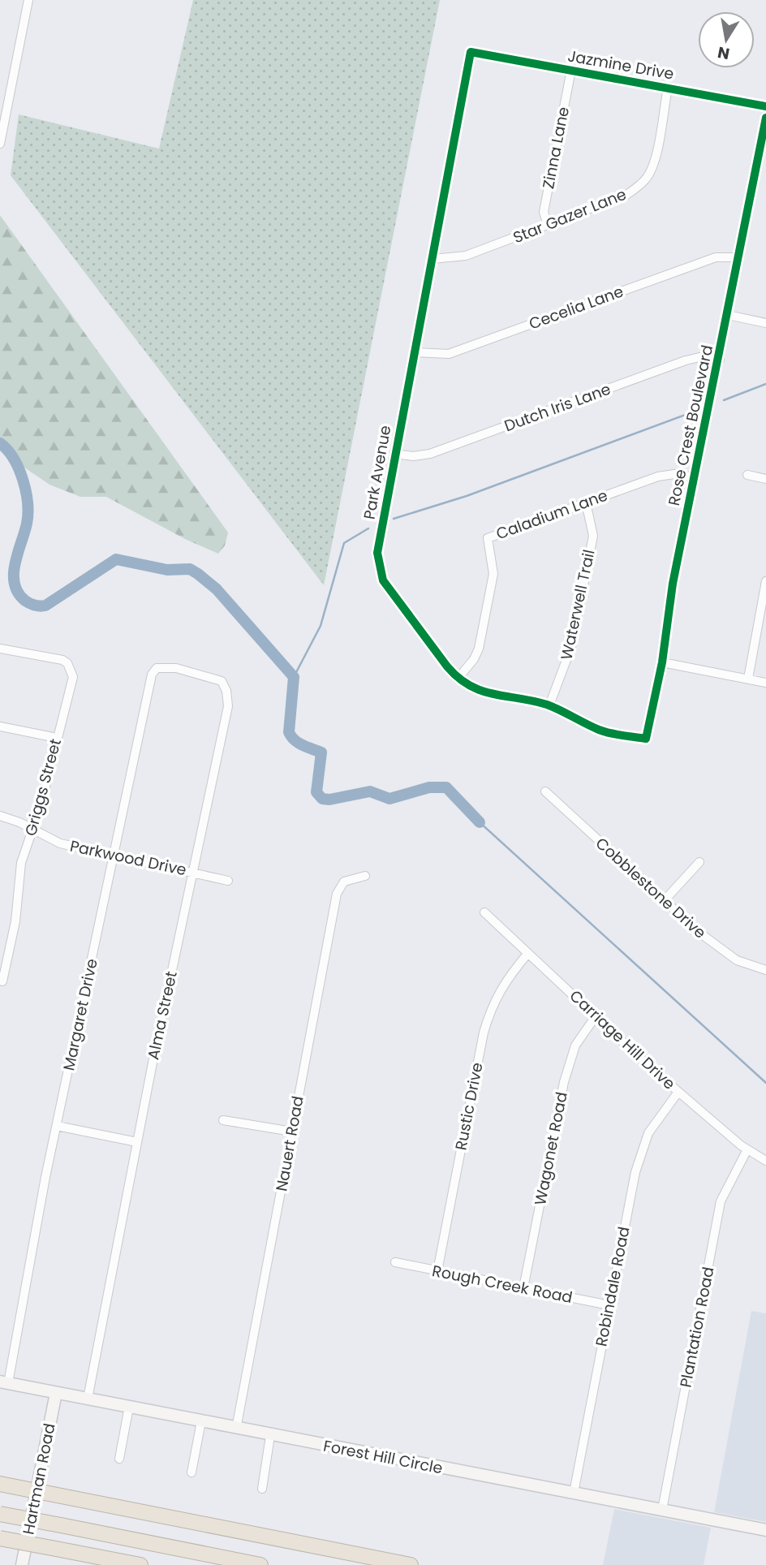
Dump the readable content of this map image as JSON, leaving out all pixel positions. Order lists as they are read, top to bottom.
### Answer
{
  "streets": {
    "street": [
      "Jazmine Drive",
      "Zinna Lane",
      "Star Gazer Lane",
      "Cecelia Lane",
      "Dutch Iris Lane",
      "Rose Crest Boulevard",
      "Park Avenue",
      "Caladium Lane",
      "Waterwell Trail",
      "Griggs Street",
      "Parkwood Drive",
      "Cobblestone Drive",
      "Margaret Drive",
      "Alma Street",
      "Carriage Hill Drive",
      "Rustic Drive",
      "Nauert Road",
      "Wagonet Road",
      "Rough Creek Road",
      "Robindale Road",
      "Plantation Road",
      "Forest Hill Circle",
      "Hartman Road"
    ]
  },
  "crossings": [
    ["Jazmine Drive", "Zinna Lane"],
    ["Jazmine Drive", "Star Gazer Lane"],
    ["Jazmine Drive", "Park Avenue"],
    ["Zinna Lane", "Star Gazer Lane"],
    ["Star Gazer Lane", "Park Avenue"],
    ["Cecelia Lane", "Rose Crest Boulevard"],
    ["Cecelia Lane", "Park Avenue"],
    ["Dutch Iris Lane", "Rose Crest Boulevard"],
    ["Dutch Iris Lane", "Park Avenue"],
    ["Rose Crest Boulevard", "Park Avenue"],
    ["Rose Crest Boulevard", "Caladium Lane"],
    ["Park Avenue", "Caladium Lane"],
    ["Park Avenue", "Waterwell Trail"],
    ["Caladium Lane", "Waterwell Trail"],
    ["Griggs Street", "Parkwood Drive"],
    ["Parkwood Drive", "Margaret Drive"],
    ["Parkwood Drive", "Alma Street"],
    ["Margaret Drive", "Alma Street"],
    ["Margaret Drive", "Forest Hill Circle"],
    ["Alma Street", "Forest Hill Circle"],
    ["Carriage Hill Drive", "Rustic Drive"],
    ["Carriage Hill Drive", "Wagonet Road"],
    ["Carriage Hill Drive", "Robindale Road"],
    ["Carriage Hill Drive", "Plantation Road"],
    ["Rustic Drive", "Rough Creek Road"],
    ["Nauert Road", "Forest Hill Circle"],
    ["Wagonet Road", "Rough Creek Road"],
    ["Rough Creek Road", "Robindale Road"],
    ["Robindale Road", "Forest Hill Circle"],
    ["Plantation Road", "Forest Hill Circle"],
    ["Forest Hill Circle", "Hartman Road"]
  ],
  "north": "bottom"
}
